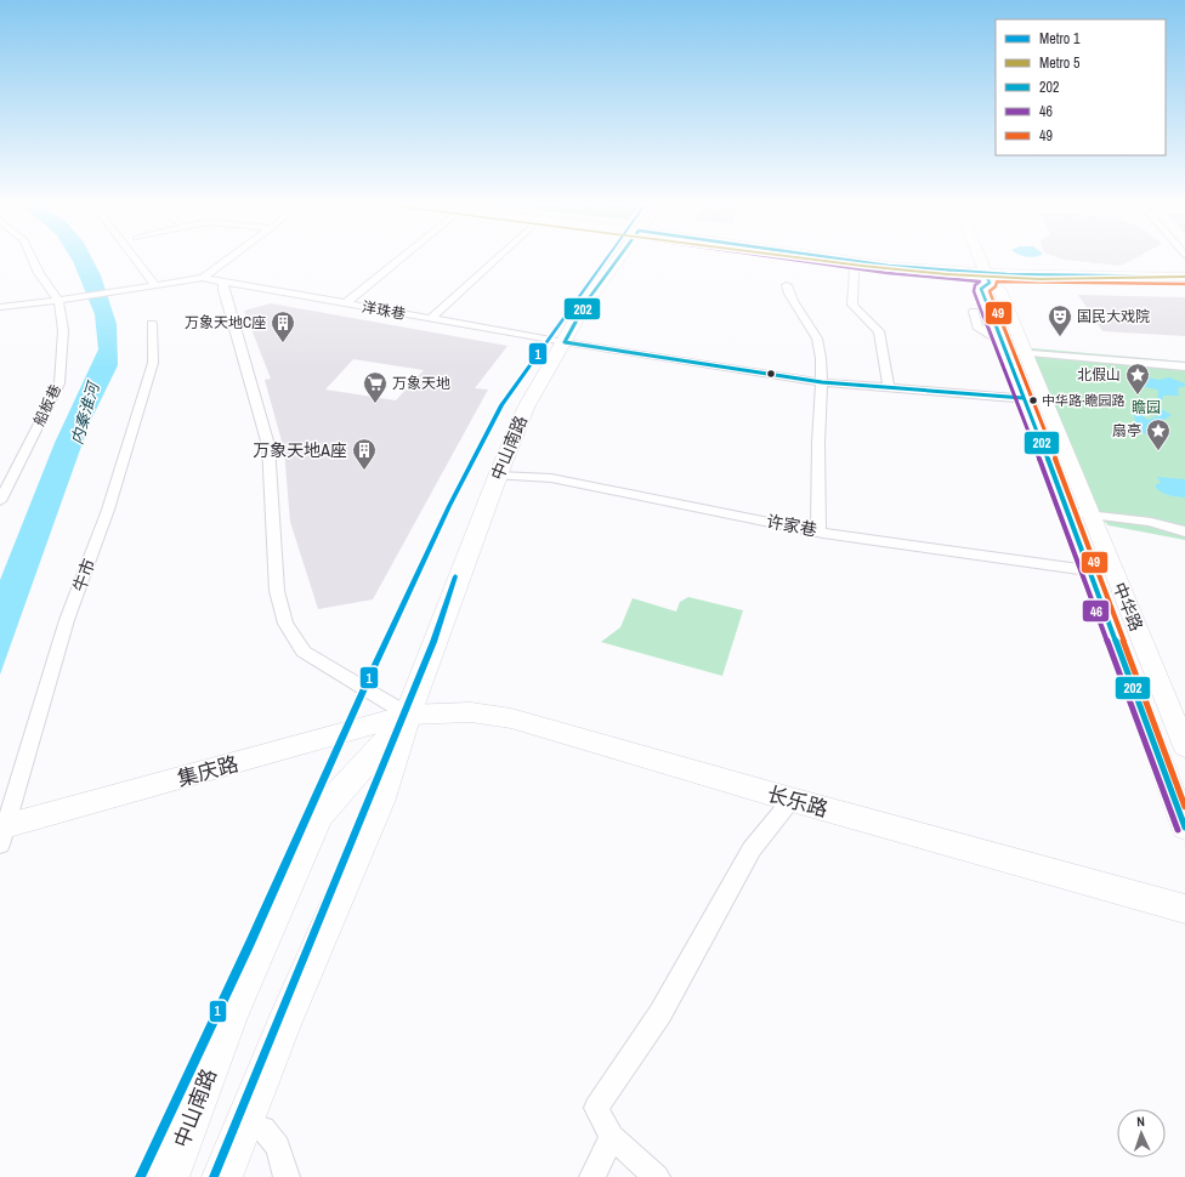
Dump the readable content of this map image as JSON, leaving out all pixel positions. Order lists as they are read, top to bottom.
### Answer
{
  "streets": {
    "main road": [
      "中山南路",
      "中华路",
      "集庆路",
      "长乐路"
    ],
    "street": [
      "洋珠巷",
      "船板巷",
      "许家巷",
      "牛市"
    ]
  },
  "crossings": [
    ["洋珠巷", "中山南路"],
    ["洋珠巷", "中华路"],
    ["中山南路", "许家巷"],
    ["中山南路", "集庆路"],
    ["中山南路", "长乐路"],
    ["许家巷", "中华路"],
    ["牛市", "集庆路"],
    ["集庆路", "长乐路"]
  ],
  "water": ["内秦淮河"],
  "parks": ["瞻园"],
  "places": {
    "theatre": ["国民大戏院"],
    "building": ["万象天地C座", "万象天地A座"],
    "place": ["北假山", "扇亭"],
    "other": ["中华路·瞻园路"],
    "supermarket": ["万象天地"]
  },
  "lines": [
    "metro line 1",
    "metro line 5",
    "transit line 202",
    "transit line 46",
    "transit line 49"
  ],
  "legend": [
    "Metro 1",
    "Metro 5",
    "202",
    "46",
    "49"
  ],
  "north": "top"
}
